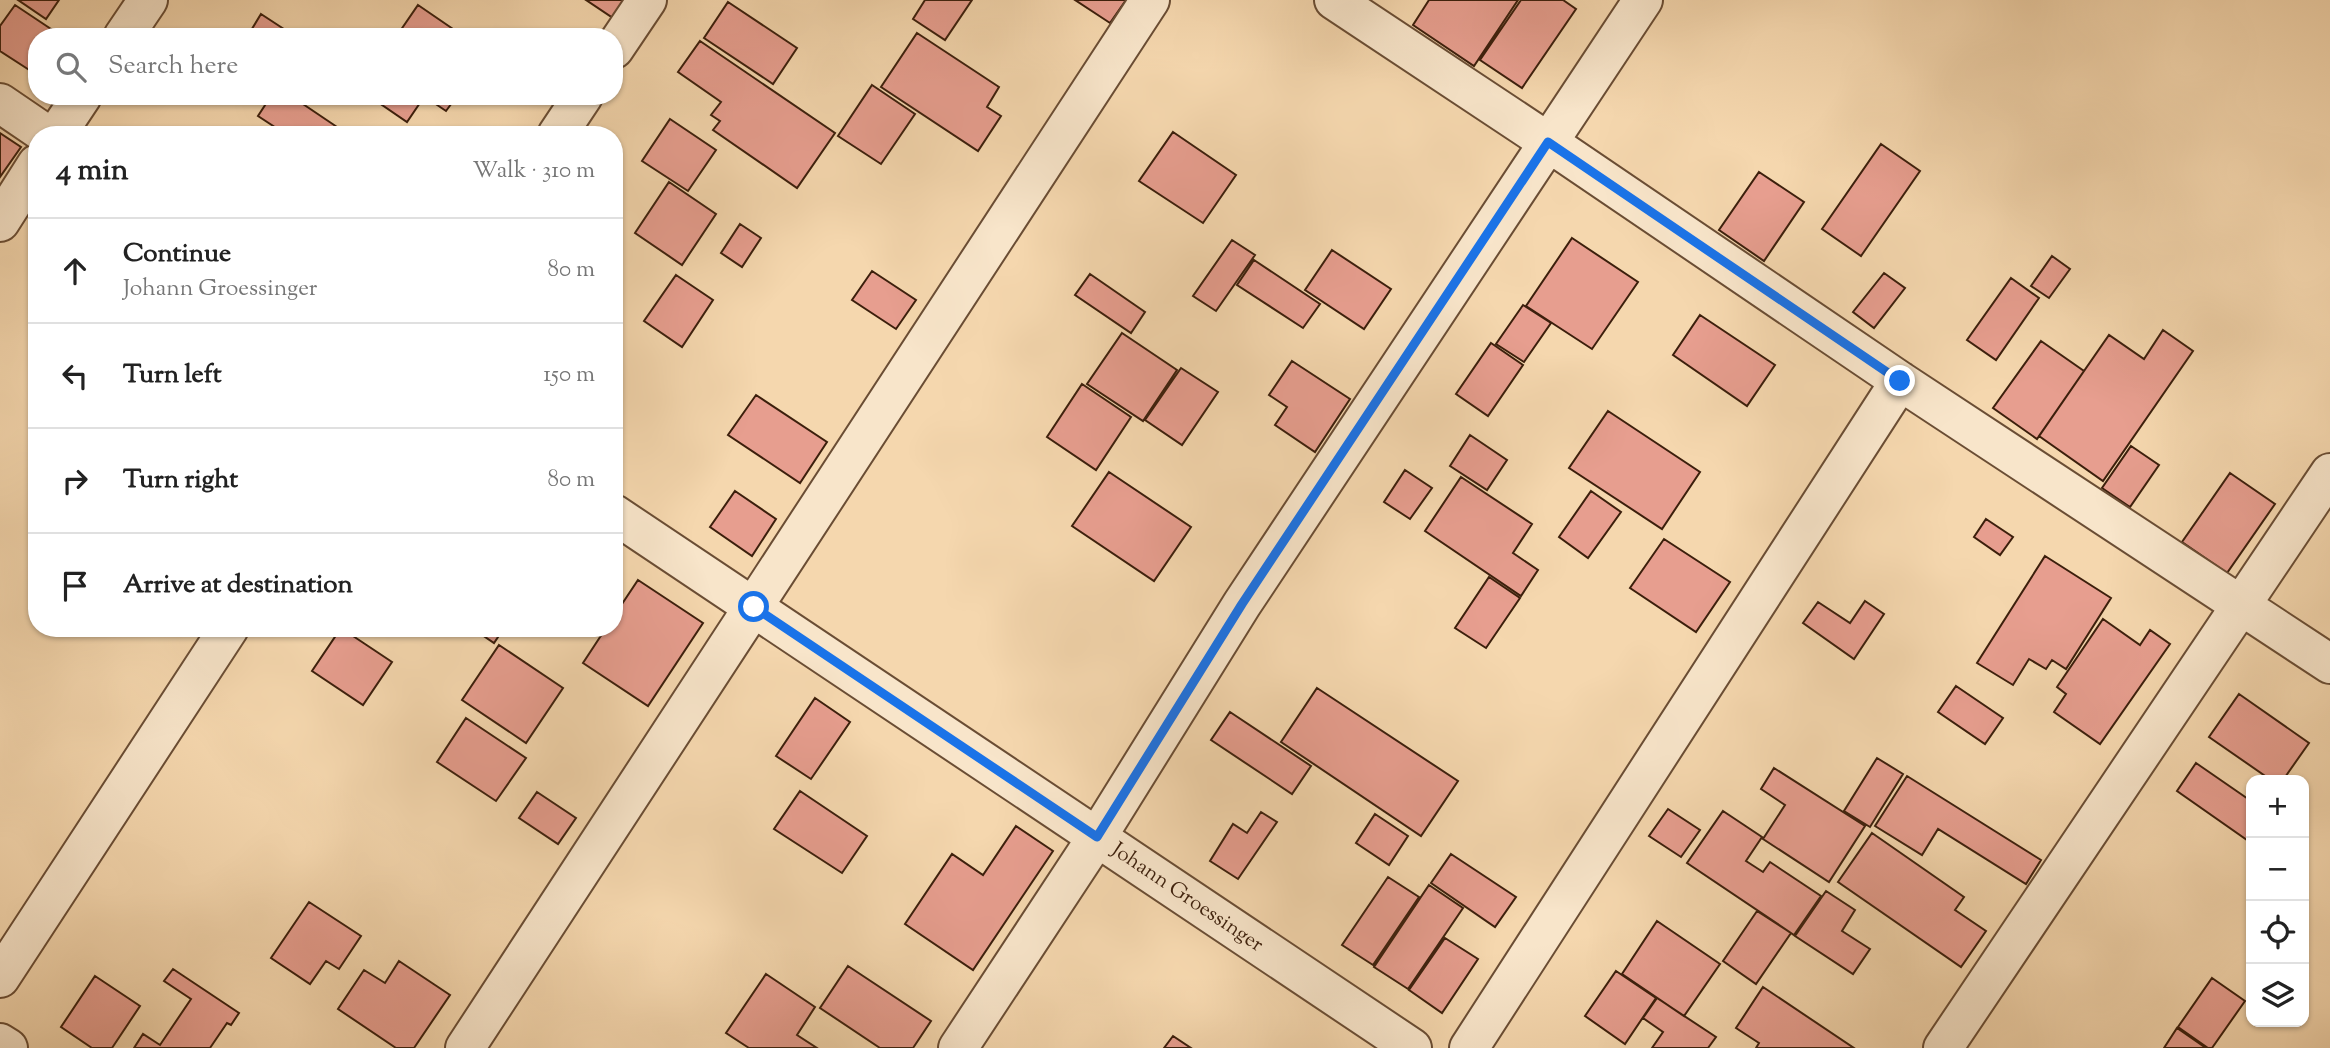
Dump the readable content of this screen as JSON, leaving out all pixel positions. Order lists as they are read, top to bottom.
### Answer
{
  "streets": {
    "street": ["Johann Groessinger"]
  },
  "page": {
    "search": "Search here",
    "heading": ["4 min", "Walk · 310 m"],
    "list": [
      ["Continue", "Johann Groessinger", "80 m"],
      ["Turn left", "150 m"],
      ["Turn right", "80 m"],
      "Arrive at destination"
    ],
    "map_buttons": ["+", "−"]
  }
}
